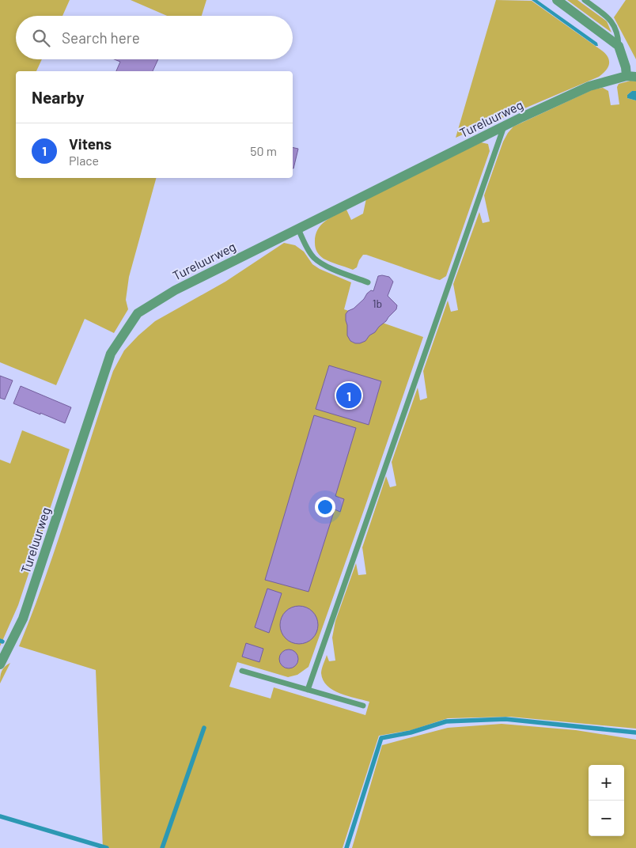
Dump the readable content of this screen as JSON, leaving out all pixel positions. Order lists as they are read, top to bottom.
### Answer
{
  "streets": {
    "street": ["Tureluurweg"]
  },
  "house_numbers": ["1b"],
  "page": {
    "search": "Search here",
    "heading": "Nearby",
    "list": [
      {
        "mark": "1",
        "name": "Vitens",
        "note": "Place",
        "value": "50 m"
      }
    ],
    "pins": "1",
    "map_buttons": ["+", "−"]
  }
}
